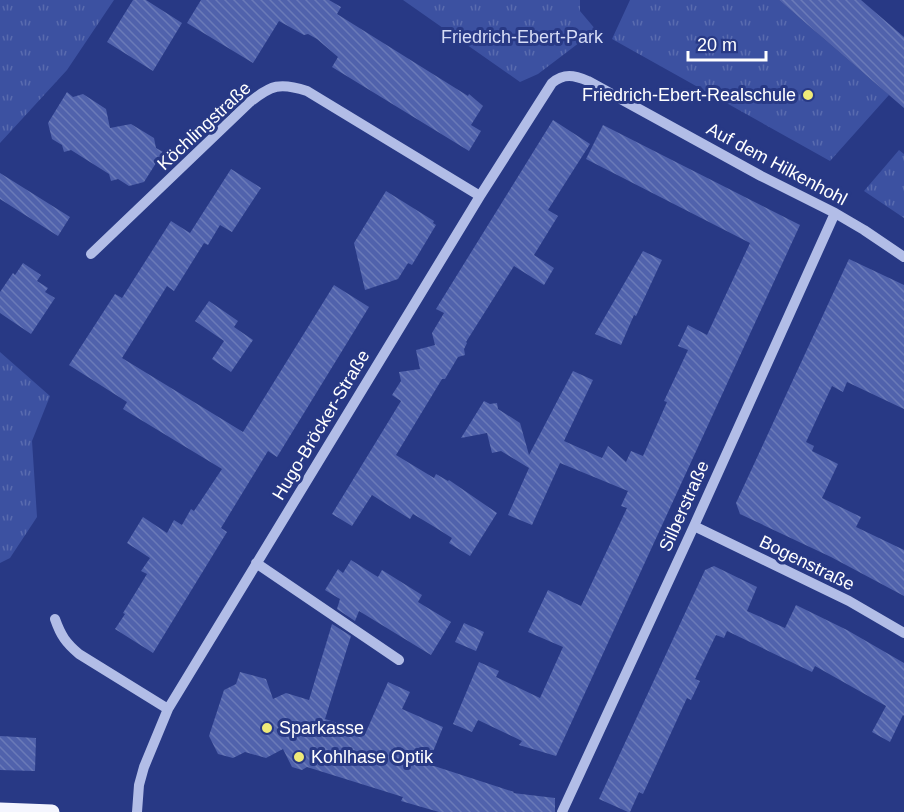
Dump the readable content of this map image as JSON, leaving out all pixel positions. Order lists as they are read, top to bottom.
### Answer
{
  "streets": {
    "street": [
      "Köchlingstraße",
      "Auf dem Hilkenhohl",
      "Hugo-Bröcker-Straße",
      "Silberstraße",
      "Bogenstraße"
    ]
  },
  "crossings": [
    ["Köchlingstraße", "Hugo-Bröcker-Straße"],
    ["Auf dem Hilkenhohl", "Hugo-Bröcker-Straße"],
    ["Auf dem Hilkenhohl", "Silberstraße"],
    ["Silberstraße", "Bogenstraße"]
  ],
  "parks": ["Friedrich-Ebert-Park"],
  "places": ["Friedrich-Ebert-Realschule", "Sparkasse", "Kohlhase Optik"],
  "scale_bar": "20 m"
}
